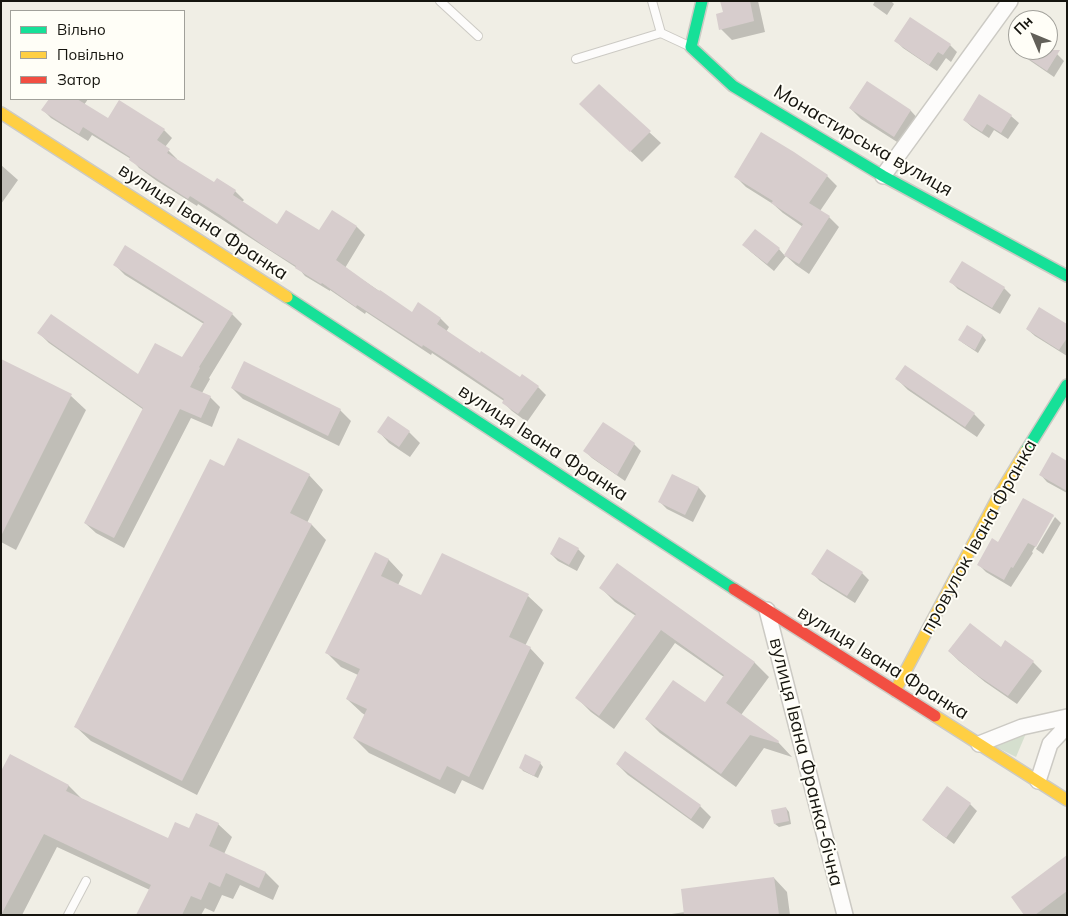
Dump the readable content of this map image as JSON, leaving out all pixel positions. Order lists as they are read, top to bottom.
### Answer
{
  "streets": {
    "street": [
      "Монастирська вулиця",
      "вулиця Івана Франка",
      "провулок Івана Франка",
      "вулиця Івана Франка-бічна"
    ]
  },
  "crossings": [
    ["вулиця Івана Франка", "провулок Івана Франка"],
    ["вулиця Івана Франка", "вулиця Івана Франка-бічна"]
  ],
  "legend": ["Вільно", "Повільно", "Затор"],
  "north": "top left"
}
